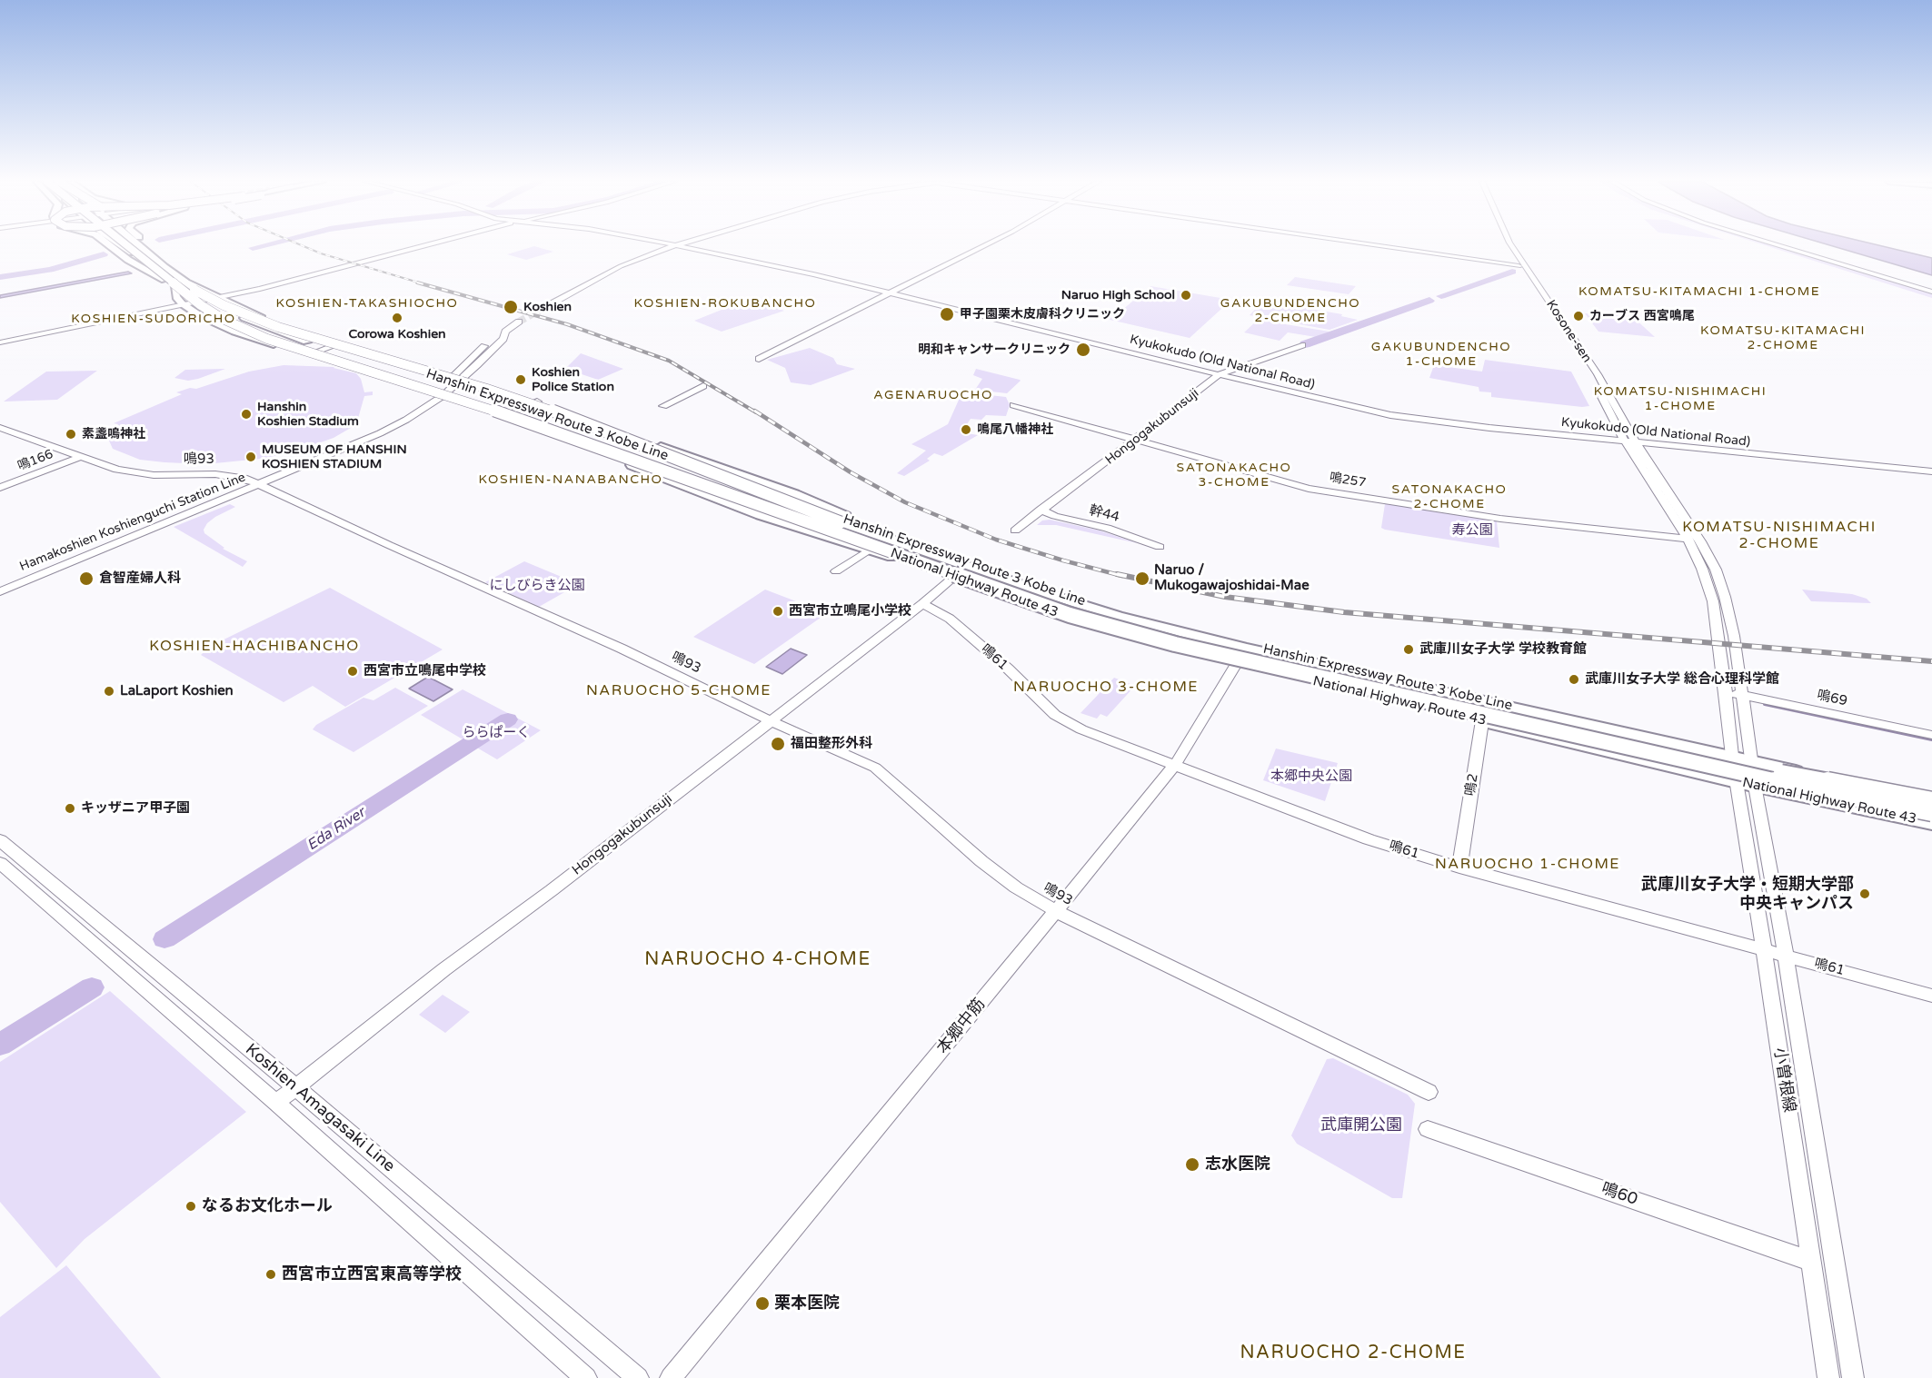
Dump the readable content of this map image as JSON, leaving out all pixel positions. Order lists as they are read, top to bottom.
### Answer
{
  "streets": {
    "highway": ["Hanshin Expressway Route 3 Kobe Line", "National Highway Route 43"],
    "street": [
      "Kosone-sen",
      "Kyukokudo (Old National Road)",
      "Hongogakubunsuji",
      "鳴93",
      "鳴166",
      "鳴257",
      "幹44",
      "Hamakoshien Koshienguchi Station Line",
      "鳴61",
      "鳴69",
      "鳴2",
      "本郷中筋",
      "小曽根線",
      "Koshien Amagasaki Line",
      "鳴60"
    ]
  },
  "crossings": [
    ["Kosone-sen", "Kyukokudo (Old National Road)"],
    ["Kosone-sen", "鳴257"],
    ["Kosone-sen", "National Highway Route 43"],
    ["Kosone-sen", "鳴69"],
    ["Kosone-sen", "小曽根線"],
    ["Kyukokudo (Old National Road)", "Hongogakubunsuji"],
    ["Hanshin Expressway Route 3 Kobe Line", "National Highway Route 43"],
    ["Hongogakubunsuji", "鳴93"],
    ["Hongogakubunsuji", "鳴257"],
    ["Hongogakubunsuji", "幹44"],
    ["Hongogakubunsuji", "National Highway Route 43"],
    ["Hongogakubunsuji", "鳴61"],
    ["Hongogakubunsuji", "Koshien Amagasaki Line"],
    ["鳴93", "鳴166"],
    ["鳴93", "Hamakoshien Koshienguchi Station Line"],
    ["鳴93", "本郷中筋"],
    ["National Highway Route 43", "鳴2"],
    ["National Highway Route 43", "本郷中筋"],
    ["National Highway Route 43", "小曽根線"],
    ["鳴61", "鳴2"],
    ["鳴61", "本郷中筋"],
    ["鳴61", "小曽根線"],
    ["小曽根線", "鳴60"]
  ],
  "districts": [
    "KOMATSU-KITAMACHI 1-CHOME",
    "KOSHIEN-TAKASHIOCHO",
    "KOSHIEN-ROKUBANCHO",
    "GAKUBUNDENCHO 2-CHOME",
    "KOSHIEN-SUDORICHO",
    "KOMATSU-KITAMACHI 2-CHOME",
    "GAKUBUNDENCHO 1-CHOME",
    "KOMATSU-NISHIMACHI 1-CHOME",
    "AGENARUOCHO",
    "SATONAKACHO 3-CHOME",
    "KOSHIEN-NANABANCHO",
    "SATONAKACHO 2-CHOME",
    "KOMATSU-NISHIMACHI 2-CHOME",
    "KOSHIEN-HACHIBANCHO",
    "NARUOCHO 3-CHOME",
    "NARUOCHO 5-CHOME",
    "NARUOCHO 1-CHOME",
    "NARUOCHO 4-CHOME",
    "NARUOCHO 2-CHOME"
  ],
  "water": ["Eda River"],
  "parks": [
    "寿公園",
    "にしびらき公園",
    "ららぱーく",
    "本郷中央公園",
    "武庫開公園"
  ],
  "places": [
    "Naruo High School",
    "Koshien",
    "甲子園栗木皮膚科クリニック",
    "カーブス 西宮鳴尾",
    "Corowa Koshien",
    "明和キャンサークリニック",
    "Koshien Police Station",
    "Hanshin Koshien Stadium",
    "鳴尾八幡神社",
    "素盞嗚神社",
    "MUSEUM OF HANSHIN KOSHIEN STADIUM",
    "倉智産婦人科",
    "Naruo / Mukogawajoshidai-Mae",
    "西宮市立鳴尾小学校",
    "武庫川女子大学 学校教育館",
    "西宮市立鳴尾中学校",
    "武庫川女子大学 総合心理科学館",
    "LaLaport Koshien",
    "福田整形外科",
    "キッザニア甲子園",
    "武庫川女子大学・短期大学部 中央キャンパス",
    "志水医院",
    "なるお文化ホール",
    "西宮市立西宮東高等学校",
    "栗本医院"
  ]
}
